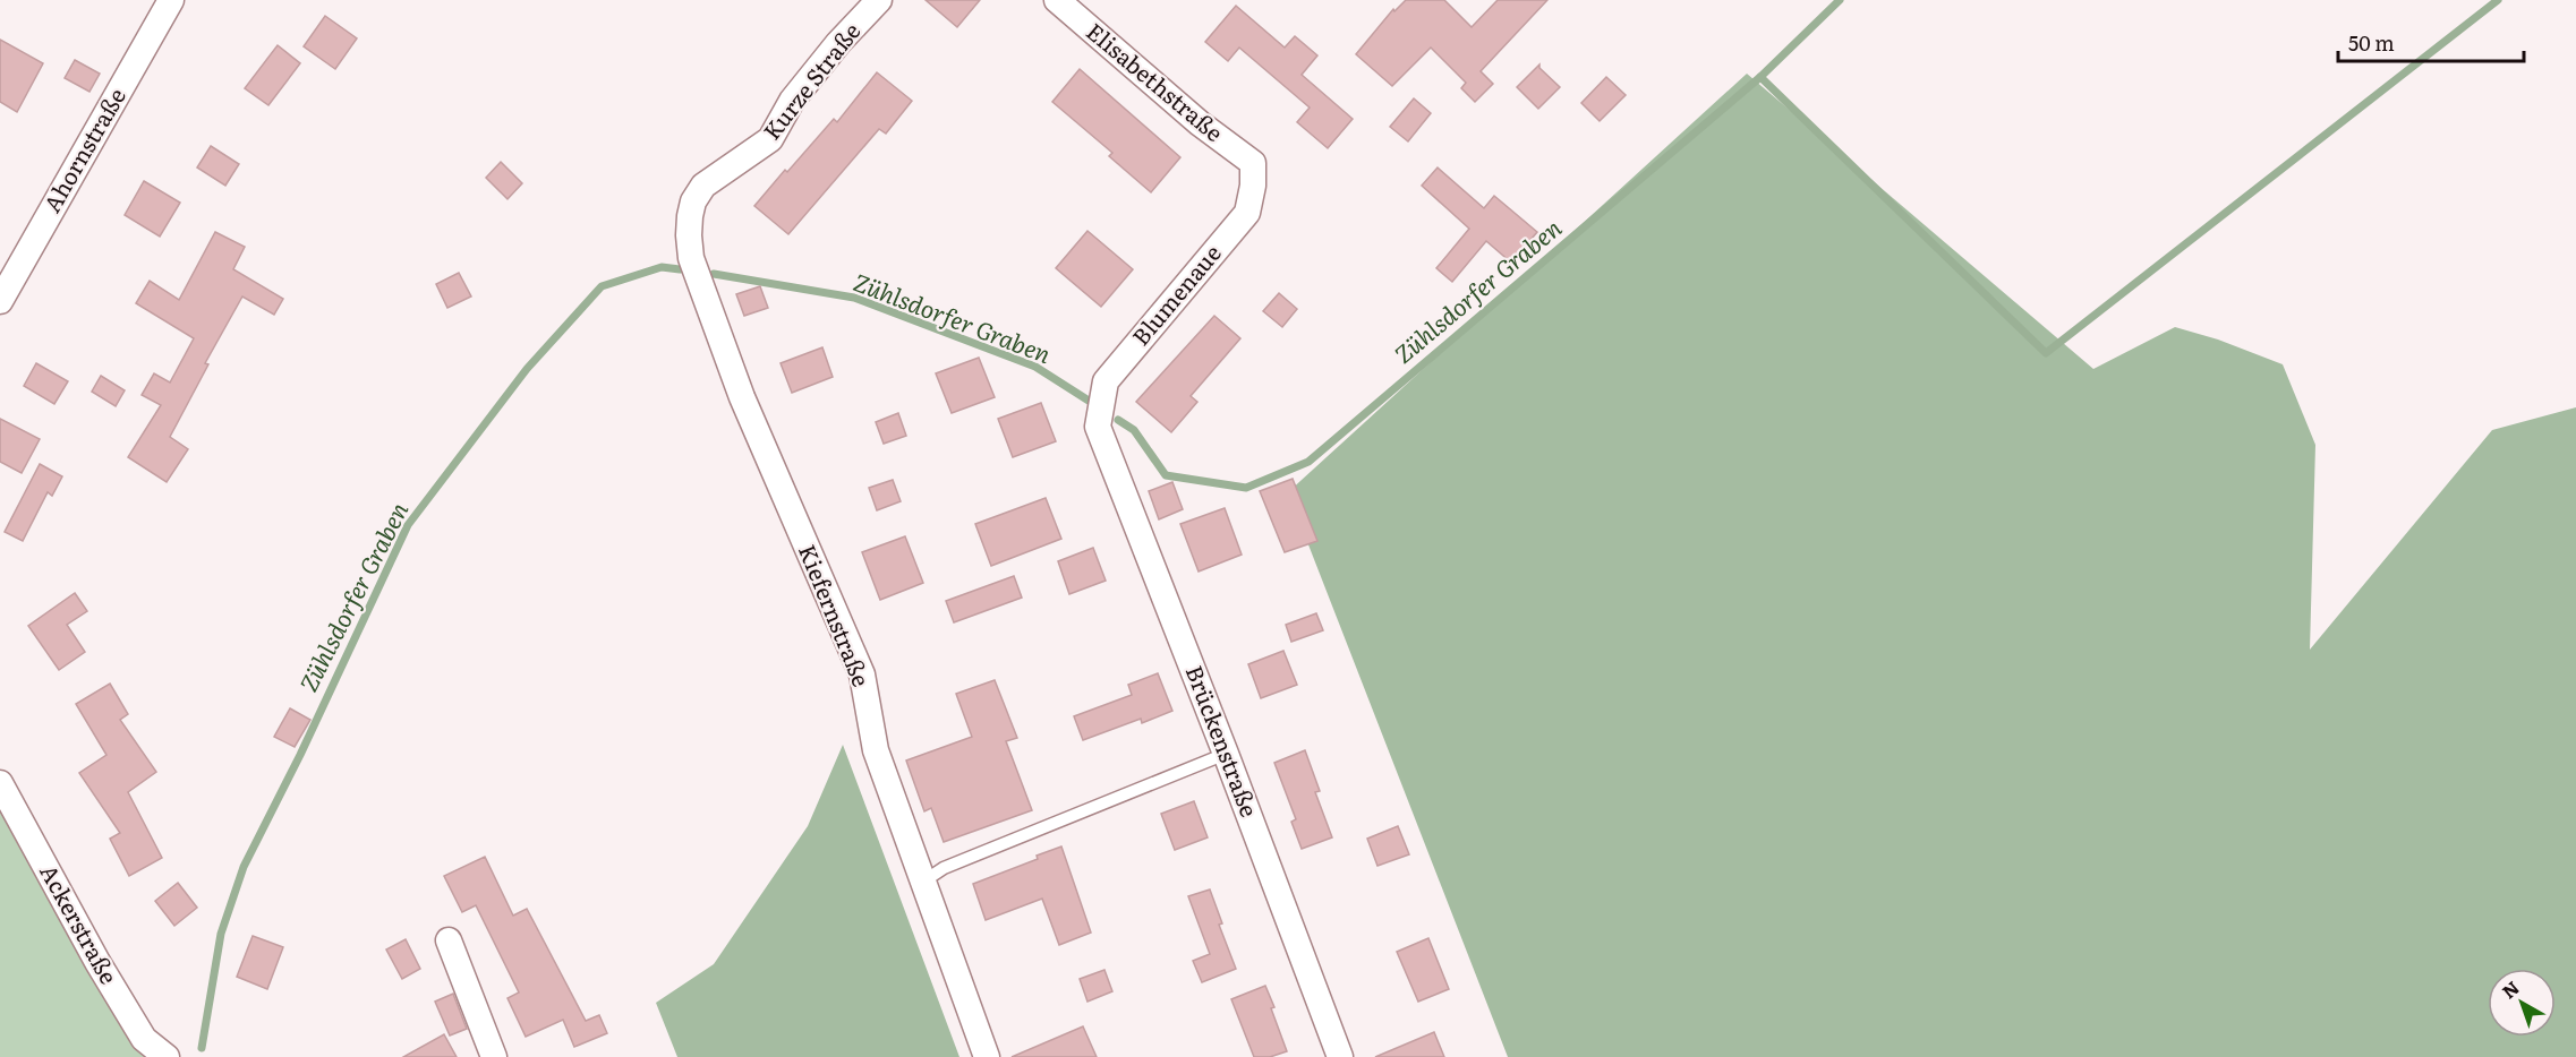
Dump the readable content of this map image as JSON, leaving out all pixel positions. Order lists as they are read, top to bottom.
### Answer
{
  "streets": {
    "street": [
      "Kurze Straße",
      "Elisabethstraße",
      "Ahornstraße",
      "Blumenaue",
      "Kiefernstraße",
      "Brückenstraße",
      "Ackerstraße"
    ]
  },
  "crossings": [
    ["Kurze Straße", "Kiefernstraße"],
    ["Elisabethstraße", "Blumenaue"],
    ["Blumenaue", "Brückenstraße"]
  ],
  "water": ["Zühlsdorfer Graben"],
  "scale_bar": "50 m",
  "north": "top left"
}
